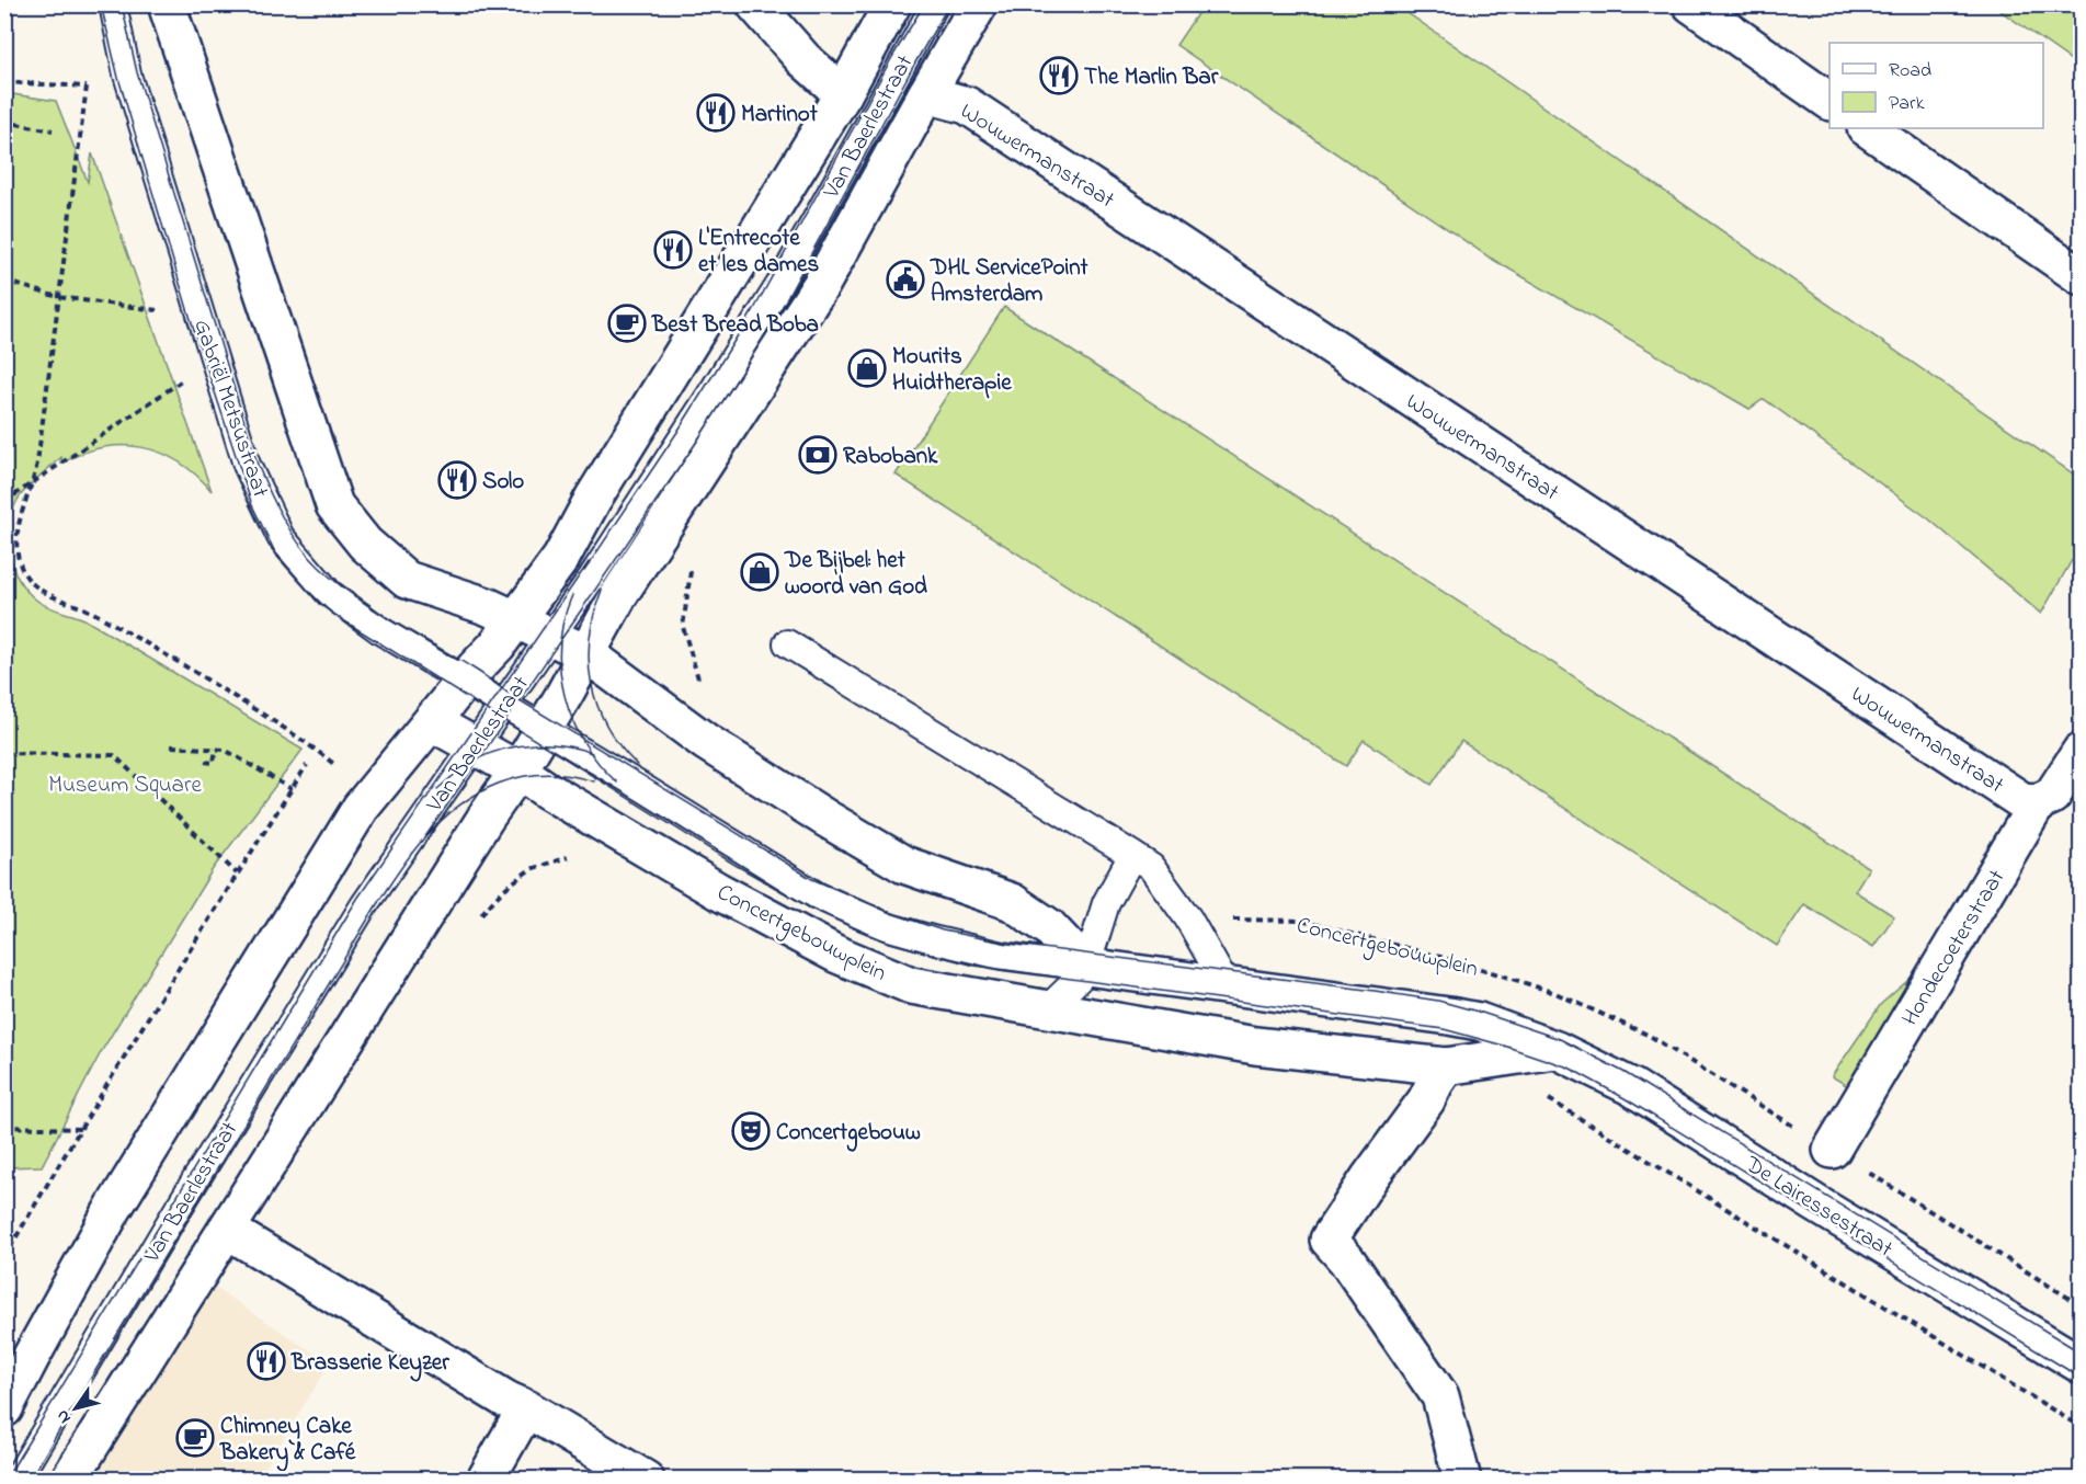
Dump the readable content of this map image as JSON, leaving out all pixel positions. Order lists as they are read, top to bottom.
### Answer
{
  "streets": {
    "street": [
      "Van Baerlestraat",
      "Wouwermanstraat",
      "Concertgebouwplein",
      "Hondecoeterstraat",
      "De Lairessestraat"
    ],
    "lane": ["Gabriël Metsustraat"]
  },
  "crossings": [
    ["Van Baerlestraat", "Wouwermanstraat"],
    ["Van Baerlestraat", "Gabriël Metsustraat"],
    ["Van Baerlestraat", "Concertgebouwplein"],
    ["Wouwermanstraat", "Hondecoeterstraat"],
    ["Gabriël Metsustraat", "Concertgebouwplein"],
    ["Concertgebouwplein", "Hondecoeterstraat"],
    ["Concertgebouwplein", "De Lairessestraat"]
  ],
  "parks": ["Museum Square"],
  "places": {
    "restaurant": [
      "The Marlin Bar",
      "Martinot",
      "L'Entrecote et les dames",
      "Solo",
      "Brasserie Keyzer"
    ],
    "public building": ["DHL ServicePoint Amsterdam"],
    "cafe": ["Best Bread Boba", "Chimney Cake Bakery & Café"],
    "shop": ["Mourits Huidtherapie", "De Bijbel: het woord van God"],
    "bank": ["Rabobank"],
    "theatre": ["Concertgebouw"]
  },
  "legend": ["Road", "Park"],
  "north": "bottom left"
}
